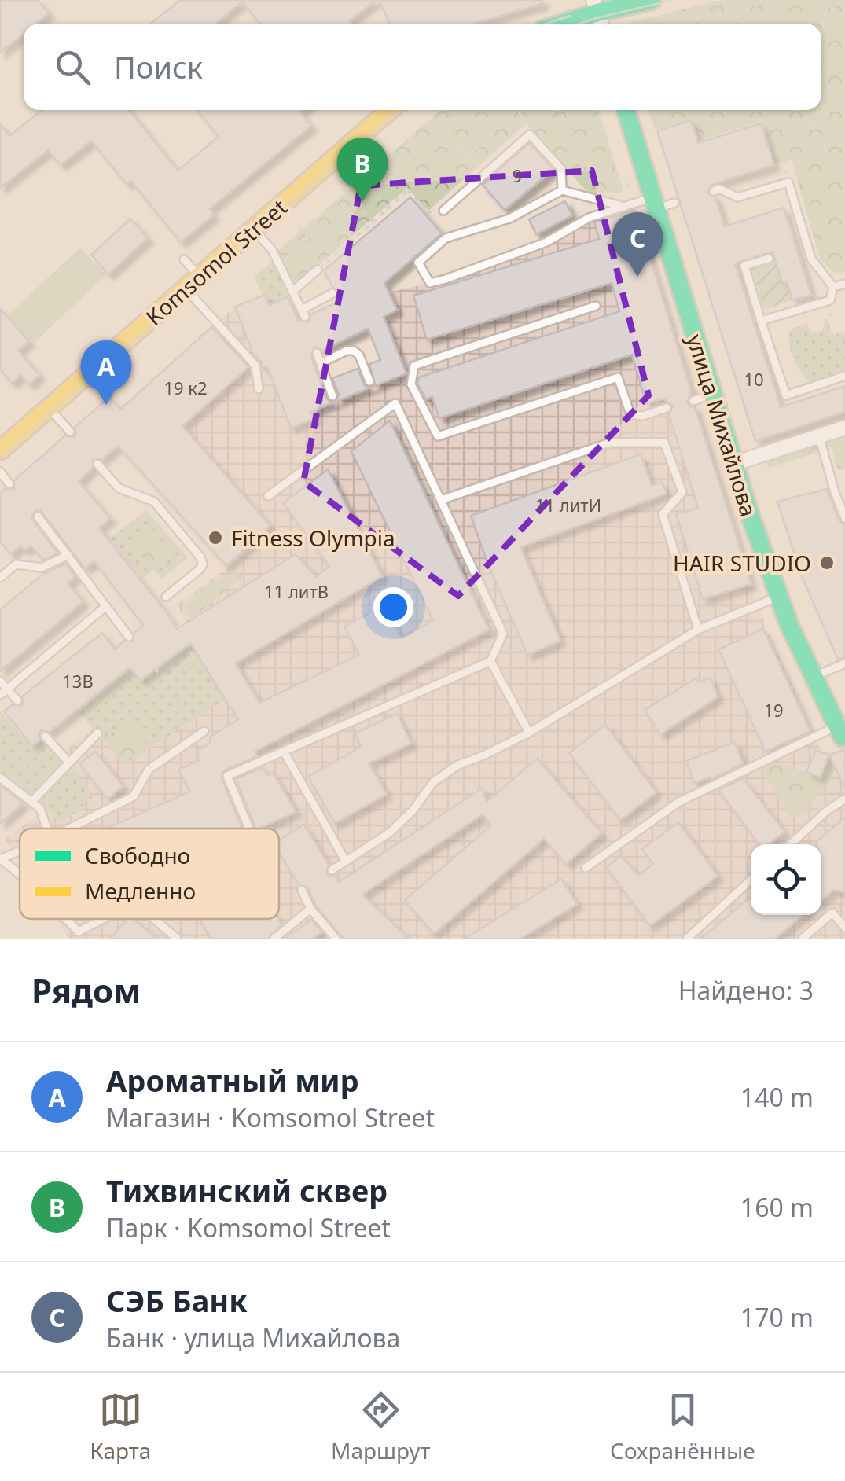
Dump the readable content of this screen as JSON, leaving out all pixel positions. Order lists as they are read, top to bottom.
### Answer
{
  "streets": {
    "street": ["Komsomol Street", "улица Михайлова"]
  },
  "places": ["Fitness Olympia", "HAIR STUDIO"],
  "house_numbers": [
    "9",
    "10",
    "19 к2",
    "11 литИ",
    "11 литВ",
    "13В",
    "19"
  ],
  "legend": ["Свободно", "Медленно"],
  "page": {
    "search": "Поиск",
    "pins": ["B", "C", "A"],
    "heading": ["Рядом", "Найдено: 3"],
    "list": [
      {
        "mark": "A",
        "name": "Ароматный мир",
        "note": "Магазин · Komsomol Street",
        "value": "140 m"
      },
      {
        "mark": "B",
        "name": "Тихвинский сквер",
        "note": "Парк · Komsomol Street",
        "value": "160 m"
      },
      {
        "mark": "C",
        "name": "СЭБ Банк",
        "note": "Банк · улица Михайлова",
        "value": "170 m"
      }
    ],
    "nav": ["Карта", "Маршрут", "Сохранённые"]
  }
}
